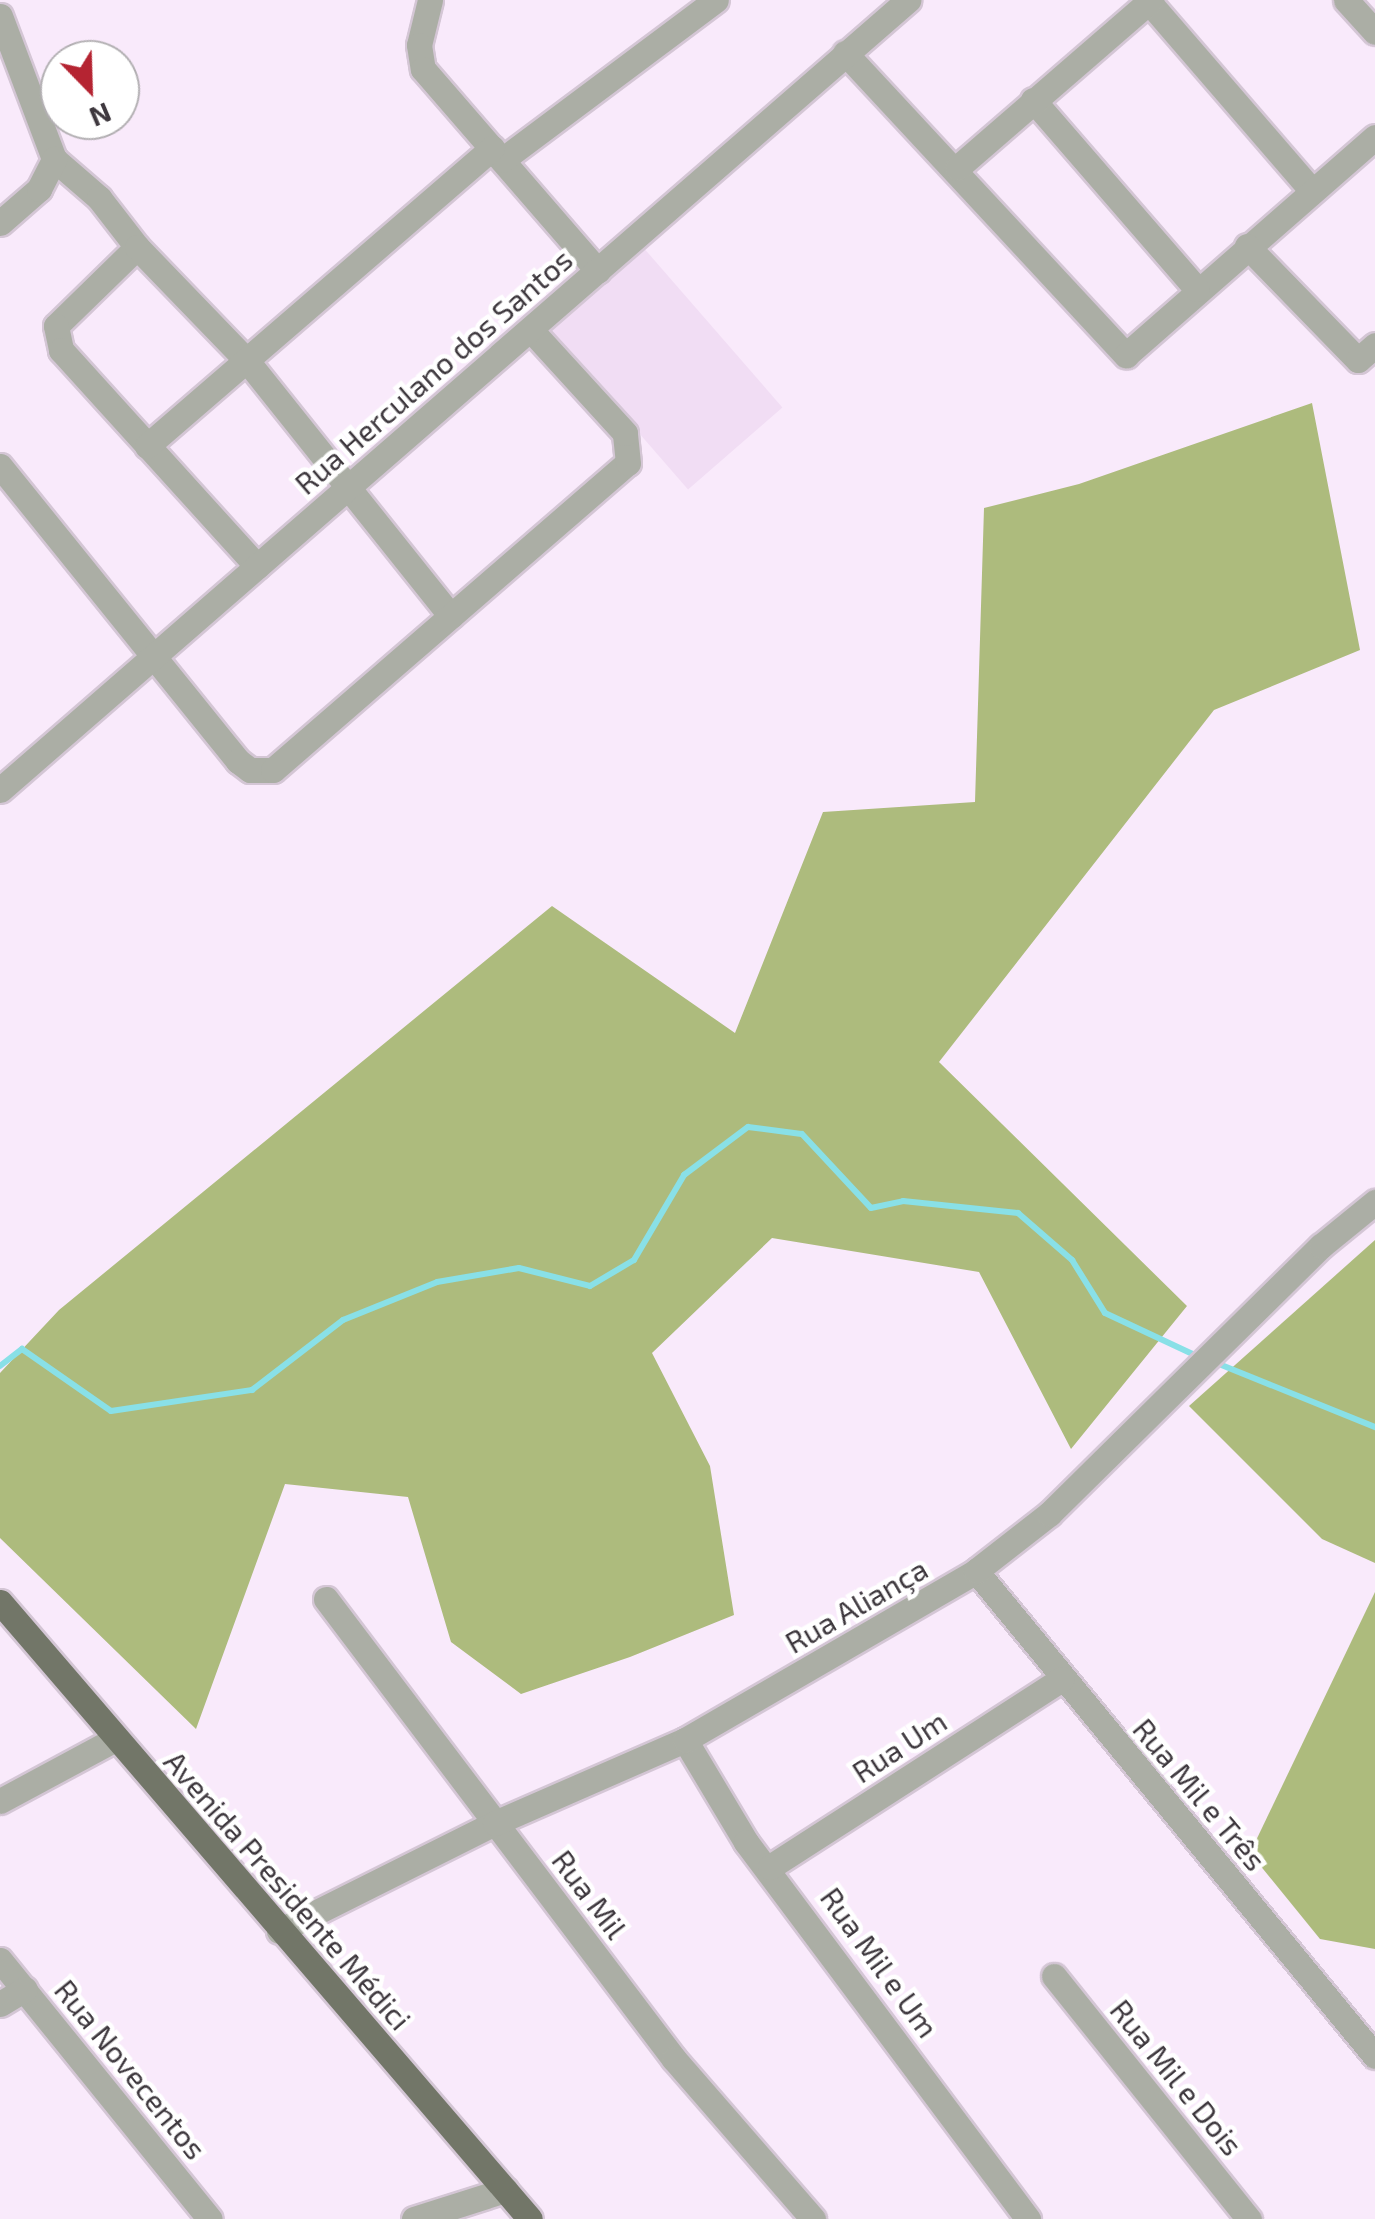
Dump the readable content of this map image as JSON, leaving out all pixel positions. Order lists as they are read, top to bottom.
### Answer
{
  "streets": {
    "main road": ["Avenida Presidente Médici"],
    "street": [
      "Rua Herculano dos Santos",
      "Rua Aliança",
      "Rua Um",
      "Rua Mil e Três",
      "Rua Mil",
      "Rua Mil e Um",
      "Rua Novecentos",
      "Rua Mil e Dois"
    ]
  },
  "crossings": [
    ["Rua Aliança", "Rua Mil e Três"],
    ["Rua Aliança", "Avenida Presidente Médici"],
    ["Rua Aliança", "Rua Mil"],
    ["Rua Aliança", "Rua Mil e Um"],
    ["Rua Um", "Rua Mil e Três"],
    ["Rua Um", "Rua Mil e Um"]
  ],
  "north": "bottom right"
}
